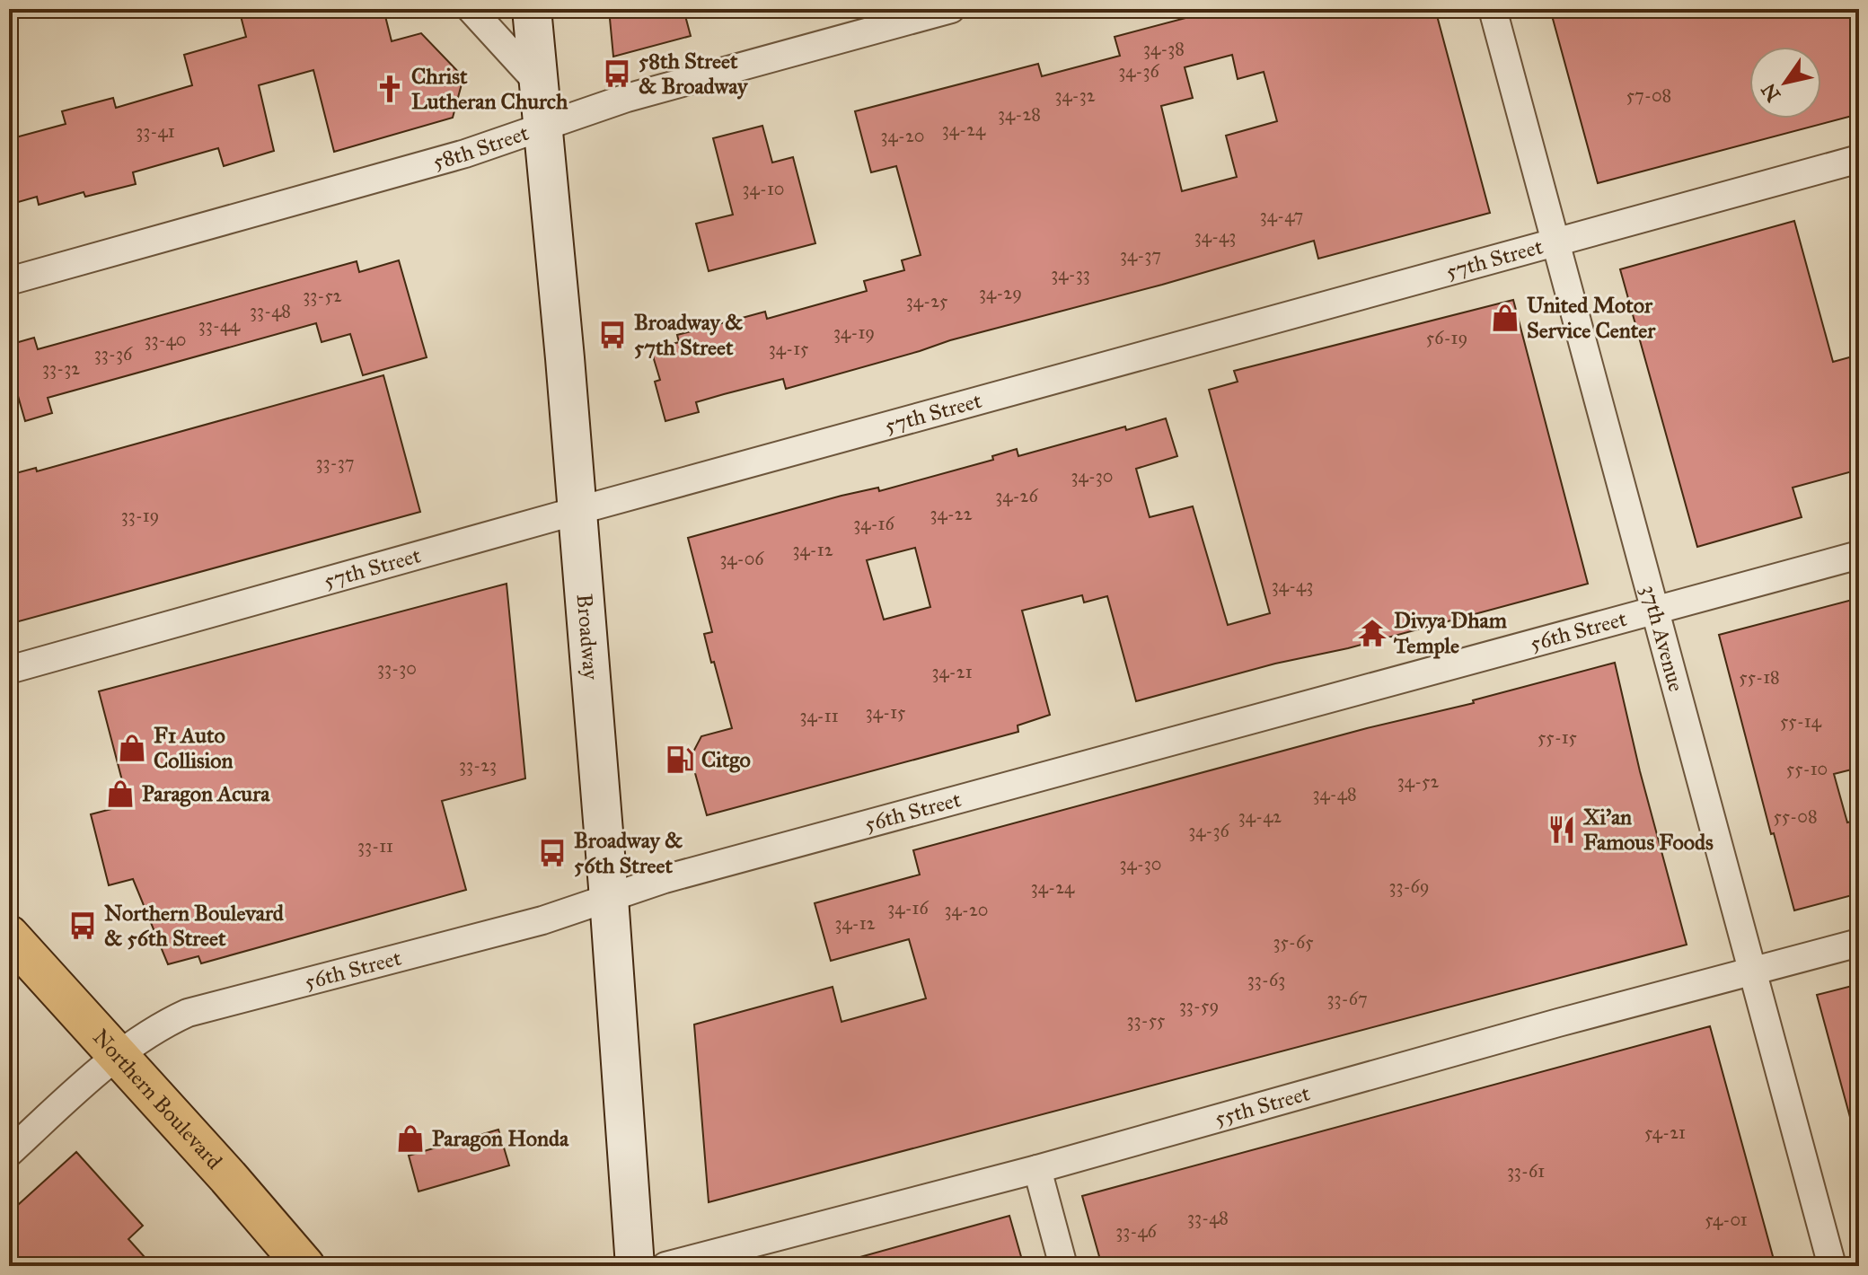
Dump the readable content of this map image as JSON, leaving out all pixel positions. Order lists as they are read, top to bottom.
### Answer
{
  "streets": {
    "main road": ["Broadway", "Northern Boulevard"],
    "street": [
      "58th Street",
      "57th Street",
      "56th Street",
      "37th Avenue",
      "55th Street"
    ]
  },
  "crossings": [
    ["58th Street", "Broadway"],
    ["57th Street", "Broadway"],
    ["57th Street", "37th Avenue"],
    ["56th Street", "Broadway"],
    ["56th Street", "37th Avenue"],
    ["56th Street", "Northern Boulevard"],
    ["37th Avenue", "55th Street"]
  ],
  "places": {
    "bus stop": [
      "58th Street & Broadway",
      "Broadway & 57th Street",
      "Broadway & 56th Street",
      "Northern Boulevard & 56th Street"
    ],
    "church": ["Christ Lutheran Church"],
    "shop": [
      "United Motor Service Center",
      "F1 Auto Collision",
      "Paragon Acura",
      "Paragon Honda"
    ],
    "temple": ["Divya Dham Temple"],
    "fuel station": ["Citgo"],
    "restaurant": ["Xi'an Famous Foods"]
  },
  "house_numbers": [
    "34-38",
    "34-36",
    "34-32",
    "57-08",
    "34-28",
    "34-24",
    "33-41",
    "34-20",
    "34-10",
    "34-47",
    "34-43",
    "34-37",
    "34-33",
    "34-29",
    "33-52",
    "34-25",
    "33-48",
    "33-44",
    "34-19",
    "56-19",
    "33-40",
    "34-15",
    "33-36",
    "33-32",
    "33-37",
    "34-30",
    "34-26",
    "34-22",
    "33-19",
    "34-16",
    "34-12",
    "34-06",
    "34-43",
    "33-30",
    "34-21",
    "55-18",
    "34-15",
    "34-11",
    "55-14",
    "55-15",
    "33-23",
    "55-10",
    "34-52",
    "34-48",
    "34-42",
    "55-08",
    "34-36",
    "33-11",
    "34-30",
    "33-69",
    "34-24",
    "34-16",
    "34-20",
    "34-12",
    "35-65",
    "33-63",
    "33-67",
    "33-59",
    "33-55",
    "54-21",
    "33-61",
    "33-48",
    "54-01",
    "33-46"
  ],
  "north": "bottom left"
}
